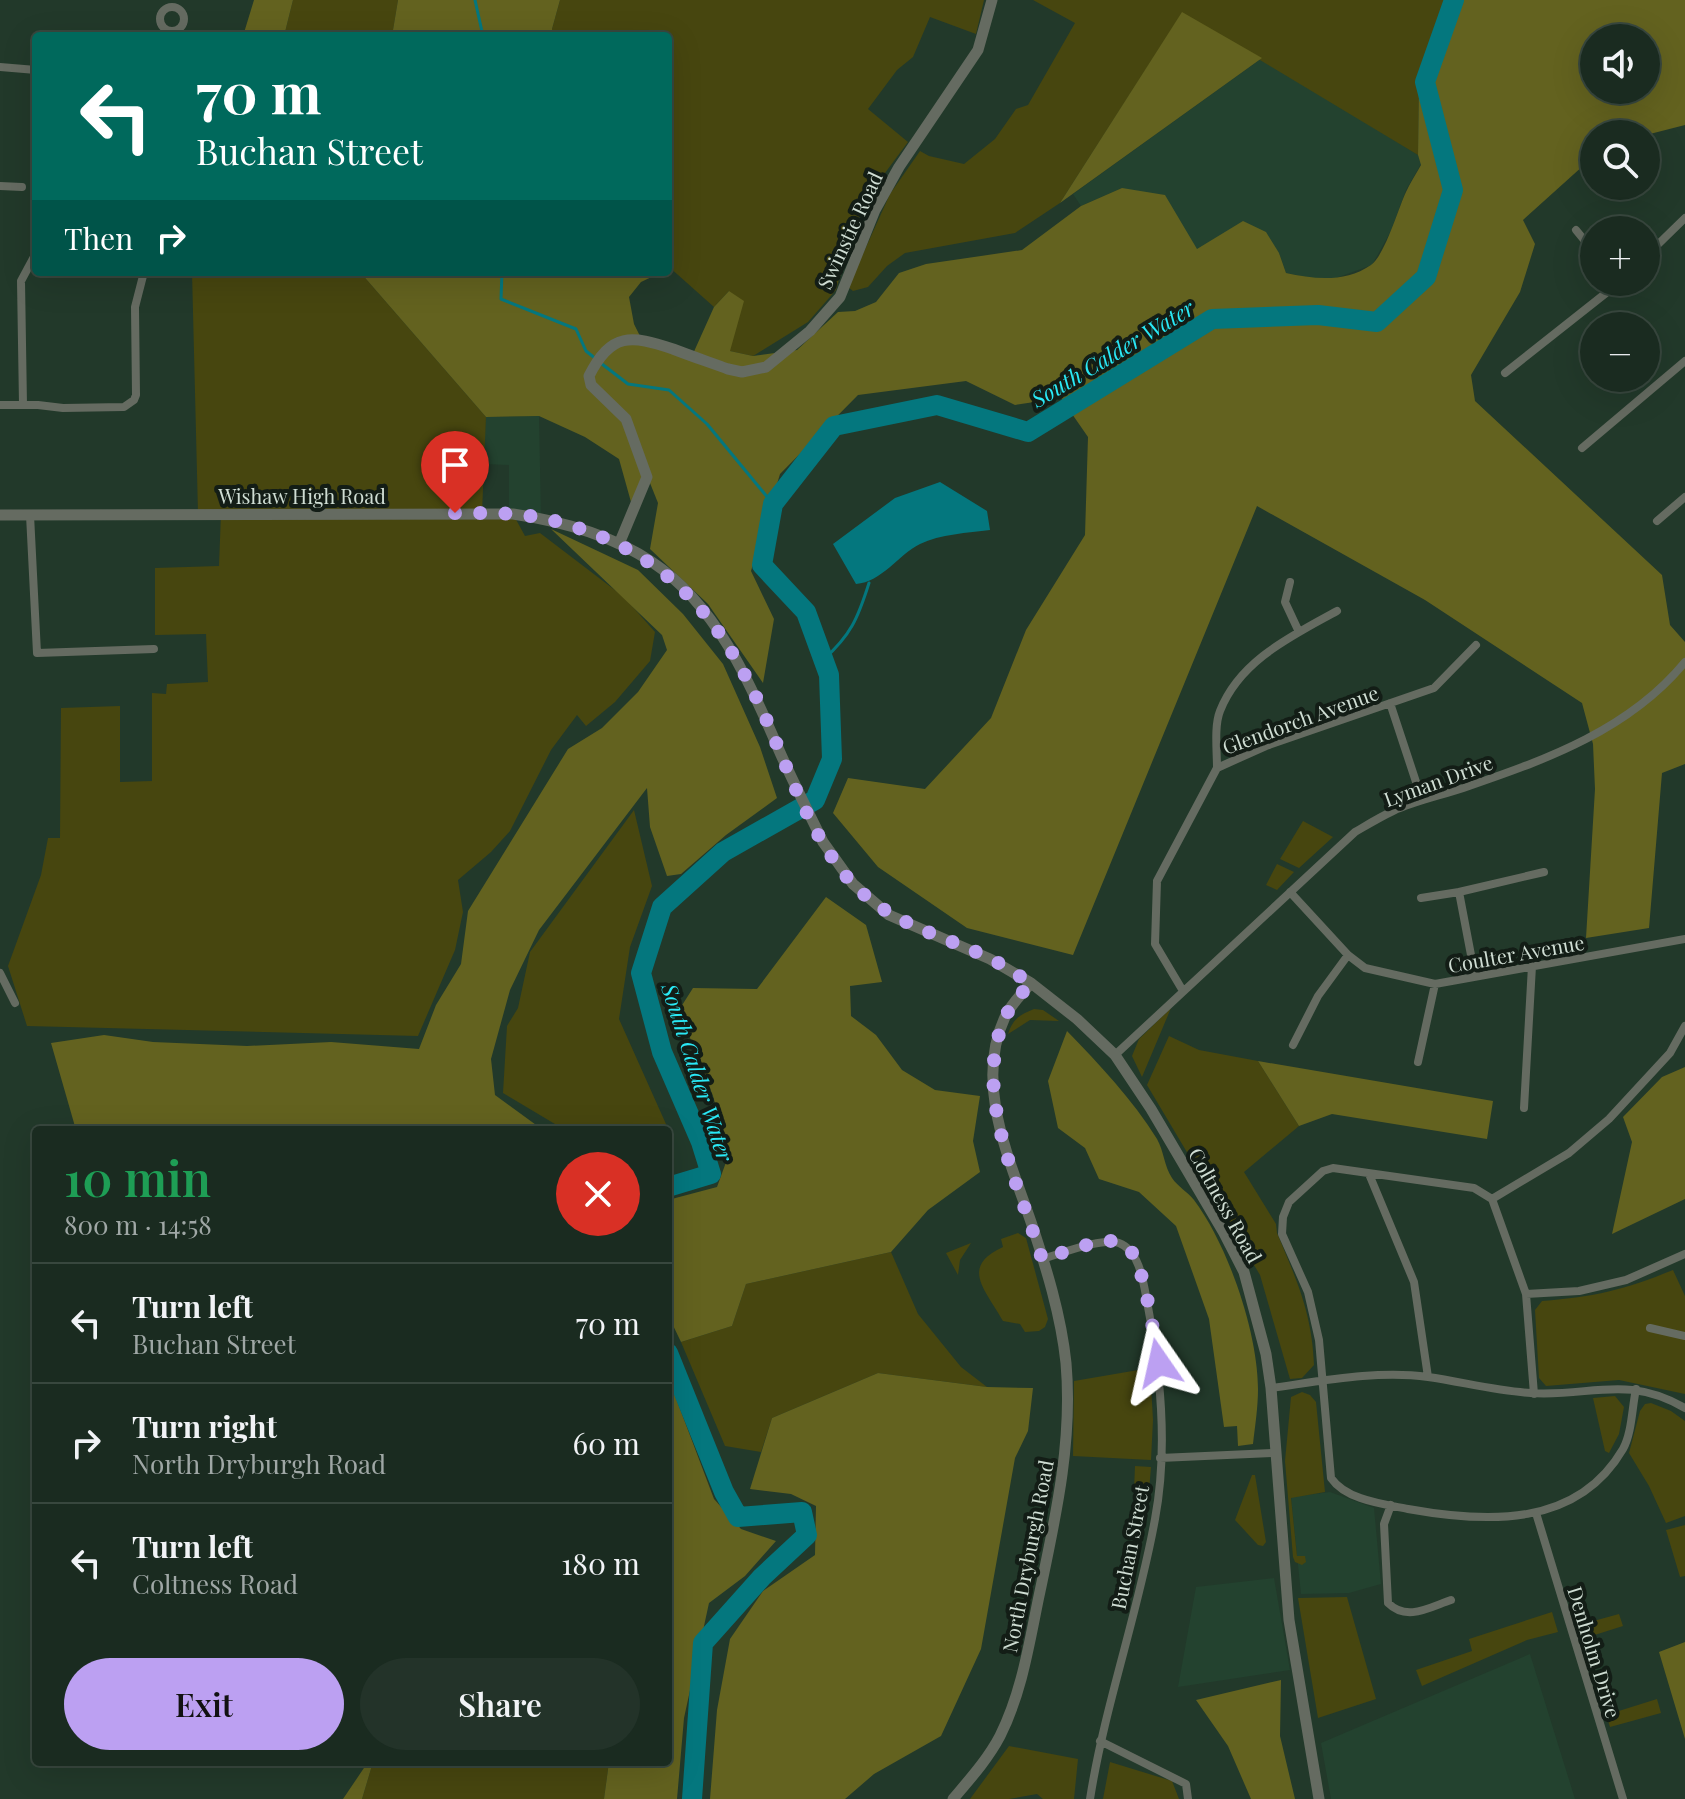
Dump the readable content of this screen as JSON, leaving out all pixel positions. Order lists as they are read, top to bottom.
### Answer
{
  "streets": {
    "street": [
      "Swinstie Road",
      "Wishaw High Road",
      "Glendorch Avenue",
      "Lyman Drive",
      "Coulter Avenue",
      "Coltness Road",
      "Buchan Street",
      "North Dryburgh Road",
      "Denholm Drive"
    ]
  },
  "crossings": [
    ["Swinstie Road", "Wishaw High Road"],
    ["Wishaw High Road", "Coltness Road"],
    ["Glendorch Avenue", "Lyman Drive"],
    ["Lyman Drive", "Coulter Avenue"],
    ["Lyman Drive", "Coltness Road"],
    ["Coltness Road", "North Dryburgh Road"],
    ["Buchan Street", "North Dryburgh Road"]
  ],
  "water": ["South Calder Water"],
  "page": {
    "map_buttons": ["+", "−"],
    "turn": ["70 m", "Buchan Street"],
    "then": "Then",
    "heading": ["10 min", "800 m · 14:58"],
    "list": [
      {
        "name": "Turn left",
        "note": "Buchan Street",
        "value": "70 m"
      },
      {
        "name": "Turn right",
        "note": "North Dryburgh Road",
        "value": "60 m"
      },
      {
        "name": "Turn left",
        "note": "Coltness Road",
        "value": "180 m"
      }
    ],
    "buttons": ["Exit", "Share"]
  }
}
